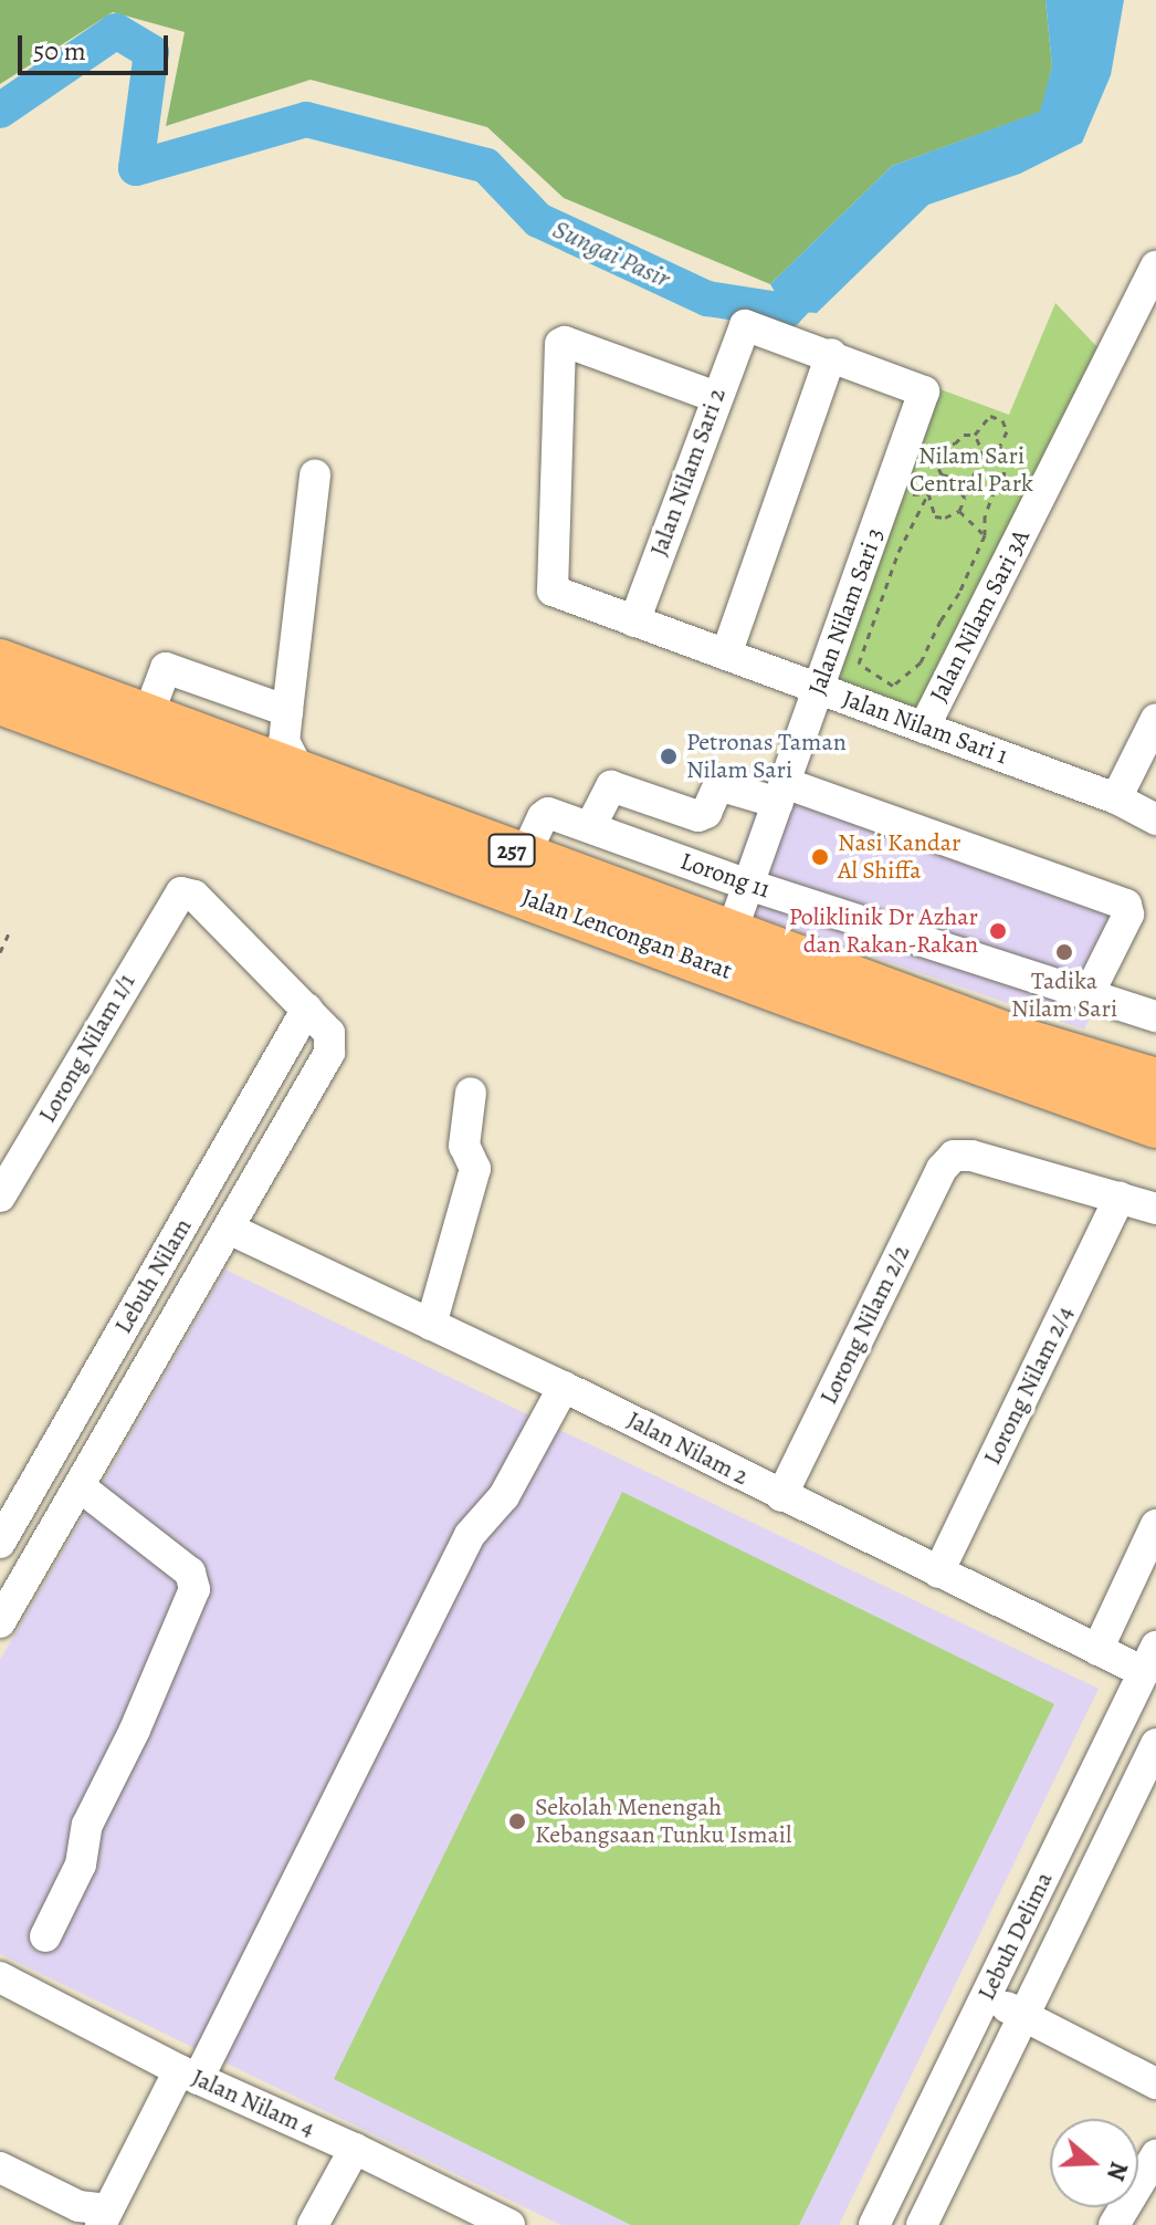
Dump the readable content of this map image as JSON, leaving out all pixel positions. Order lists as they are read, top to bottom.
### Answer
{
  "streets": {
    "highway": ["257", "Jalan Lencongan Barat"],
    "street": [
      "Jalan Nilam Sari 2",
      "Jalan Nilam Sari 3",
      "Jalan Nilam Sari 3A",
      "Jalan Nilam Sari 1",
      "Lorong 11",
      "Lorong Nilam 1/1",
      "Lebuh Nilam",
      "Lorong Nilam 2/2",
      "Lorong Nilam 2/4",
      "Jalan Nilam 2",
      "Lebuh Delima",
      "Jalan Nilam 4"
    ]
  },
  "crossings": [
    ["Jalan Nilam Sari 2", "Jalan Nilam Sari 3"],
    ["Jalan Nilam Sari 2", "Jalan Nilam Sari 1"],
    ["Jalan Nilam Sari 3", "Jalan Nilam Sari 1"],
    ["Jalan Nilam Sari 3", "Lorong 11"],
    ["Jalan Nilam Sari 3", "Jalan Lencongan Barat"],
    ["Jalan Nilam Sari 3A", "Jalan Nilam Sari 1"],
    ["Lorong 11", "Jalan Lencongan Barat"],
    ["Lorong Nilam 1/1", "Lebuh Nilam"],
    ["Lorong Nilam 2/2", "Lorong Nilam 2/4"],
    ["Lorong Nilam 2/2", "Jalan Nilam 2"],
    ["Lorong Nilam 2/4", "Jalan Nilam 2"],
    ["Jalan Nilam 2", "Lebuh Delima"]
  ],
  "water": ["Sungai Pasir"],
  "parks": ["Nilam Sari Central Park"],
  "places": [
    "Petronas Taman Nilam Sari",
    "Nasi Kandar Al Shiffa",
    "Poliklinik Dr Azhar dan Rakan-Rakan",
    "Tadika Nilam Sari",
    "Sekolah Menengah Kebangsaan Tunku Ismail"
  ],
  "scale_bar": "50 m",
  "north": "right"
}
